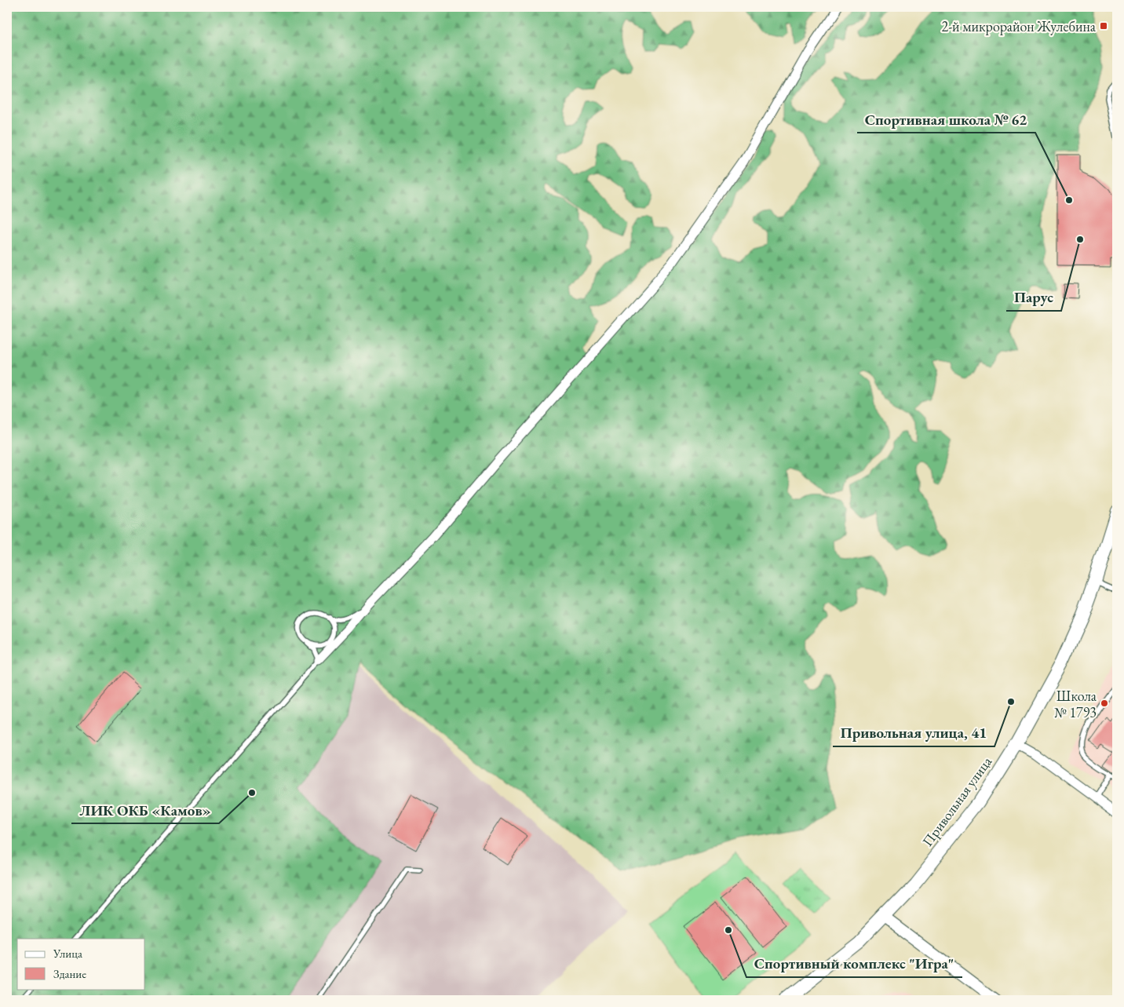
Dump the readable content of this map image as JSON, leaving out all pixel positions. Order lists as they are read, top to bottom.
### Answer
{
  "streets": {
    "main road": ["Привольная улица"]
  },
  "places": {
    "transit": ["2-й микрорайон Жулебина"],
    "other": [
      "Спортивная школа № 62",
      "Парус",
      "Привольная улица, 41",
      "Школа № 1793",
      "ЛИК ОКБ «Камов»",
      "Спортивный комплекс \"Игра\""
    ]
  },
  "legend": ["Улица", "Здание"]
}
